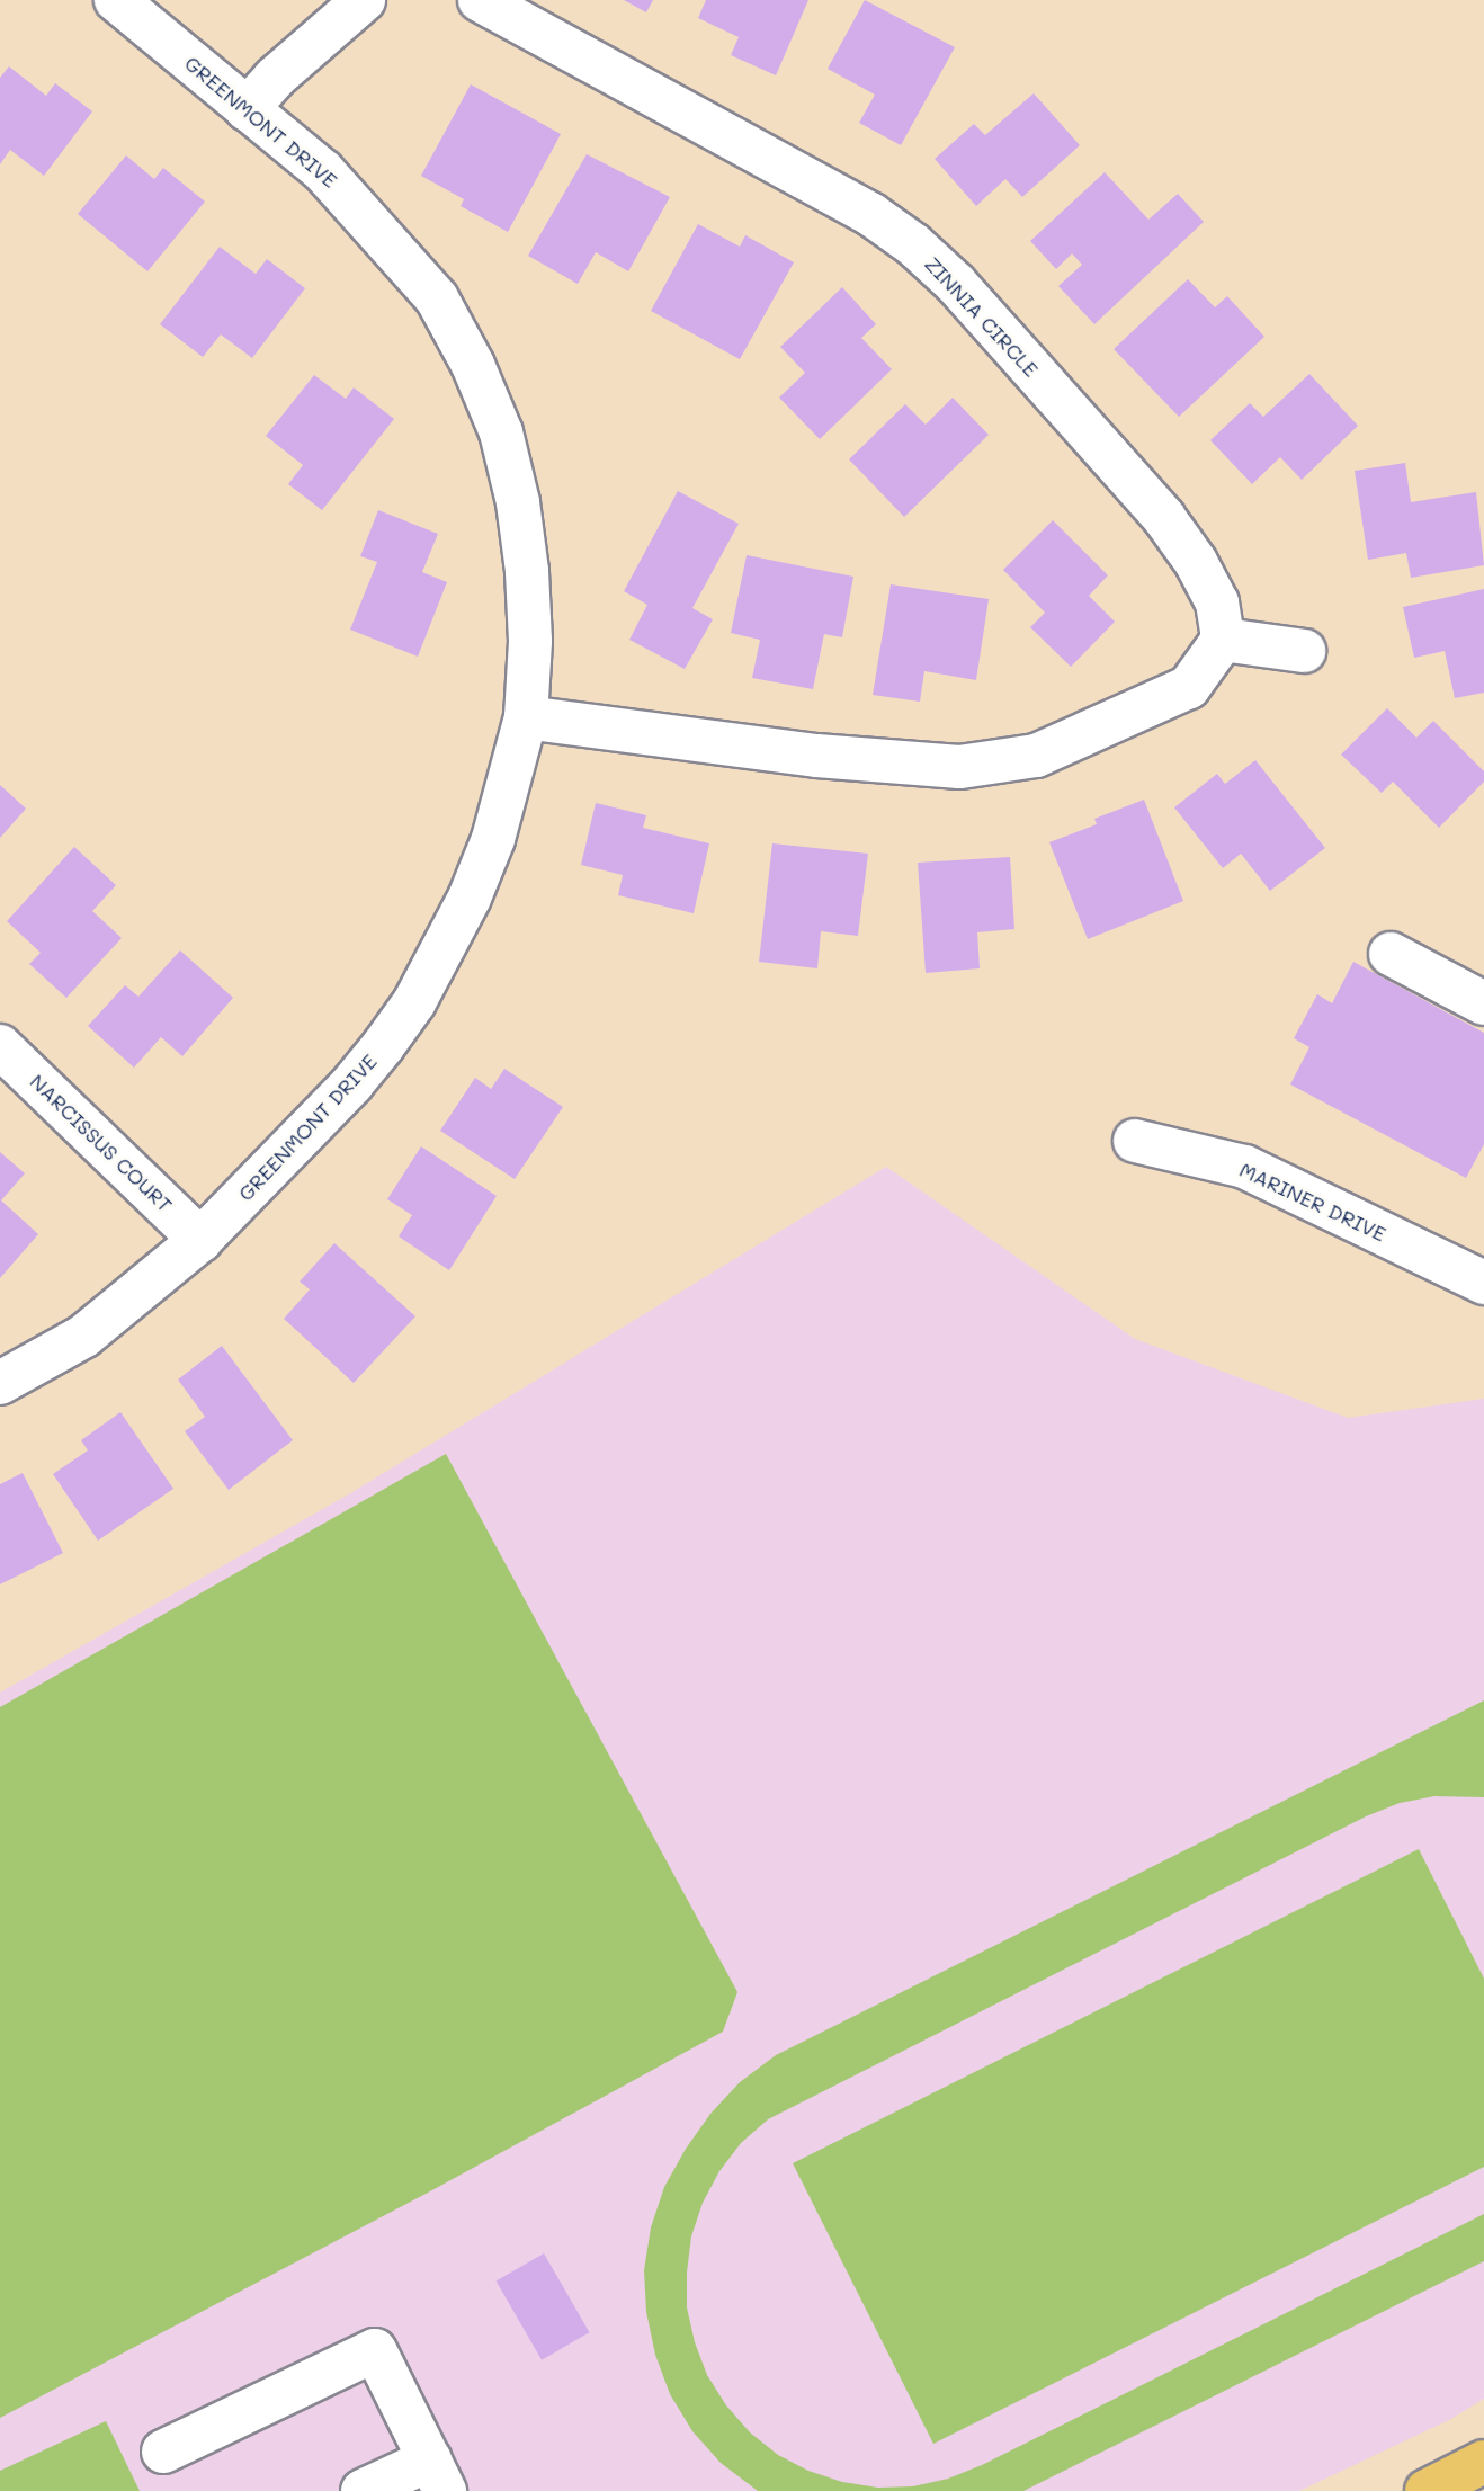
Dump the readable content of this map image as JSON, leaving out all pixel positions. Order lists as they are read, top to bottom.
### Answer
{
  "streets": {
    "street": [
      "GREENMONT DRIVE",
      "ZINNIA CIRCLE",
      "NARCISSUS COURT",
      "MARINER DRIVE"
    ]
  },
  "crossings": [
    ["GREENMONT DRIVE", "NARCISSUS COURT"]
  ]
}
